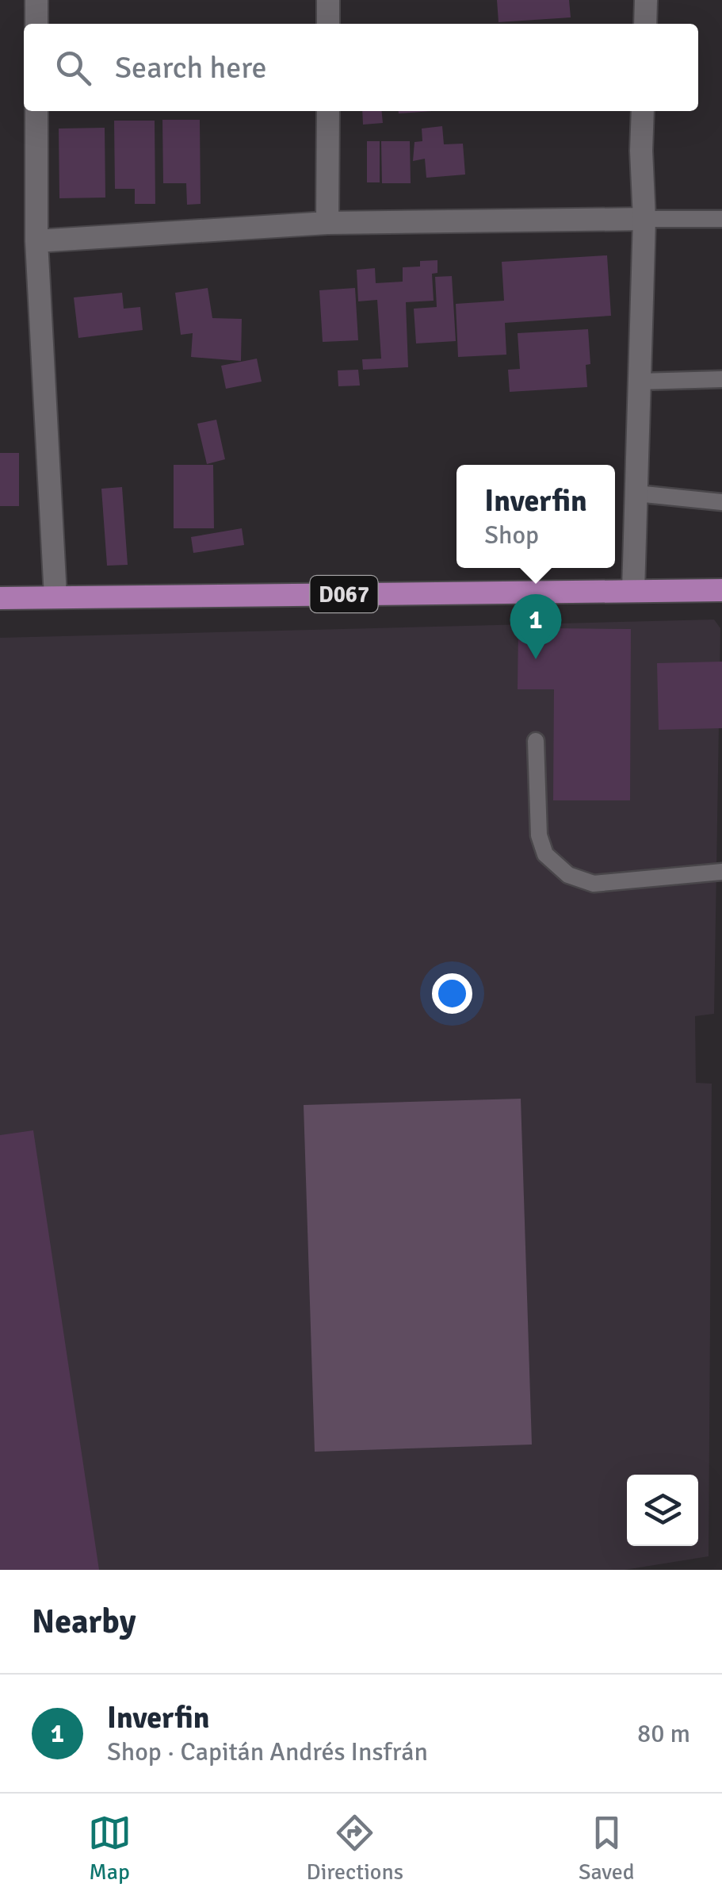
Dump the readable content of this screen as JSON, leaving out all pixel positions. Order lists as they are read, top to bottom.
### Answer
{
  "streets": {
    "main road": ["D067"]
  },
  "page": {
    "search": "Search here",
    "popup": ["Inverfin", "Shop"],
    "pins": "1",
    "heading": "Nearby",
    "list": [
      {
        "mark": "1",
        "name": "Inverfin",
        "note": "Shop · Capitán Andrés Insfrán",
        "value": "80 m"
      }
    ],
    "nav": ["Map", "Directions", "Saved"]
  }
}
